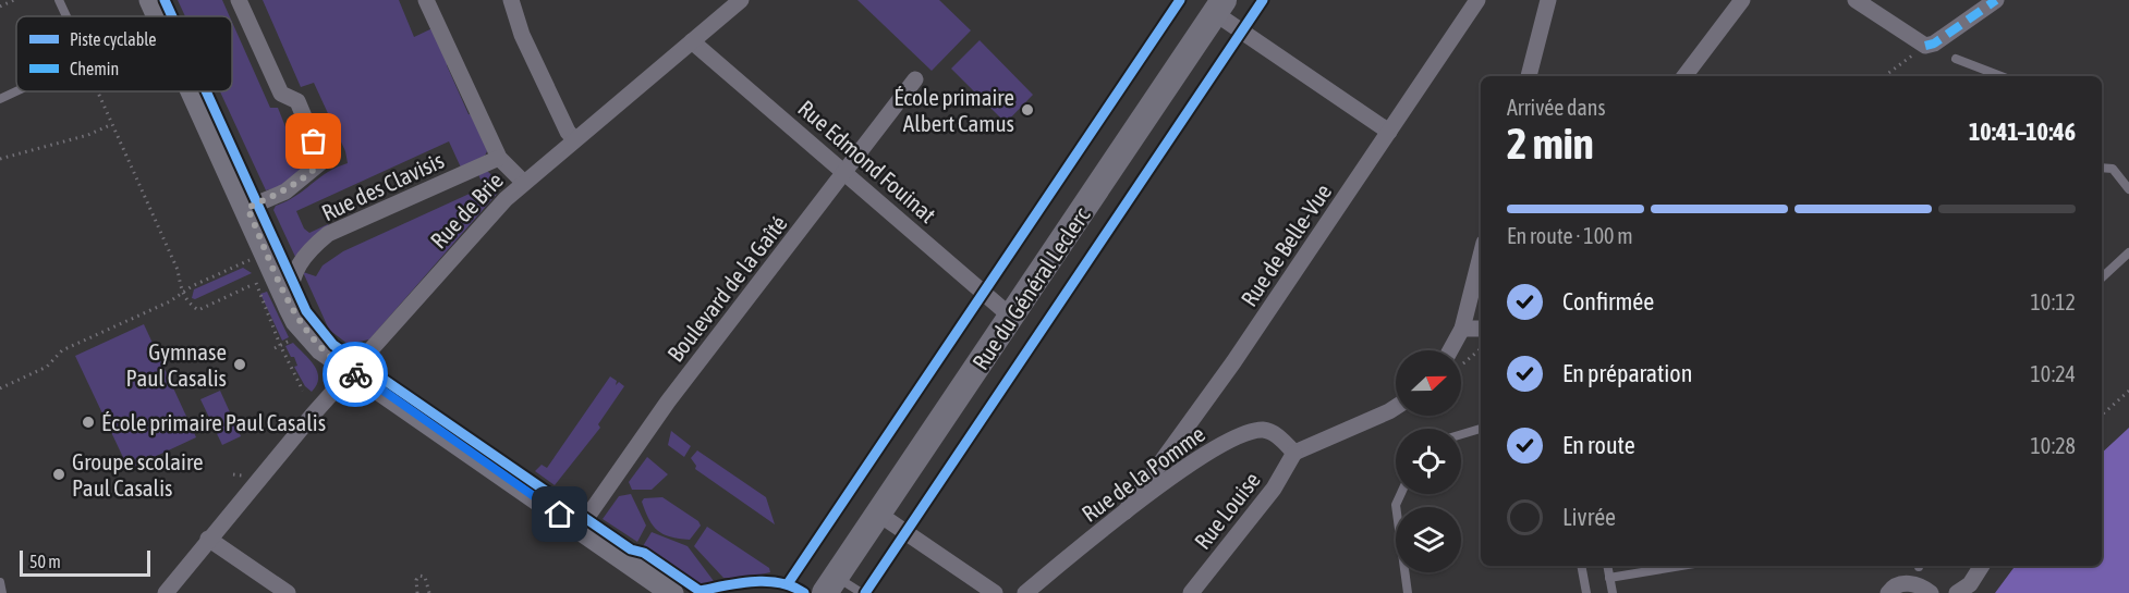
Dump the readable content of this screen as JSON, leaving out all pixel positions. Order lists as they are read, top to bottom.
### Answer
{
  "streets": {
    "main road": ["Rue du Général Leclerc"],
    "street": [
      "Rue Edmond Fouinat",
      "Rue des Clavisis",
      "Rue de Brie",
      "Rue de Belle-Vue",
      "Boulevard de la Gaîté",
      "Rue de la Pomme",
      "Rue Louise"
    ]
  },
  "crossings": [
    ["Rue Edmond Fouinat", "Rue de Brie"],
    ["Rue Edmond Fouinat", "Boulevard de la Gaîté"],
    ["Rue Edmond Fouinat", "Rue du Général Leclerc"],
    ["Rue de Belle-Vue", "Rue de la Pomme"],
    ["Rue de la Pomme", "Rue Louise"]
  ],
  "places": [
    "École primaire Albert Camus",
    "Gymnase Paul Casalis",
    "École primaire Paul Casalis",
    "Groupe scolaire Paul Casalis"
  ],
  "legend": ["Piste cyclable", "Chemin"],
  "scale_bar": "50 m",
  "north": "right",
  "page": {
    "heading": ["2 min", "Arrivée dans", "10:41–10:46"],
    "bar": "En route · 100 m",
    "list": [
      ["Confirmée", "10:12"],
      ["En préparation", "10:24"],
      ["En route", "10:28"],
      "Livrée"
    ],
    "scale": "50 m"
  }
}
